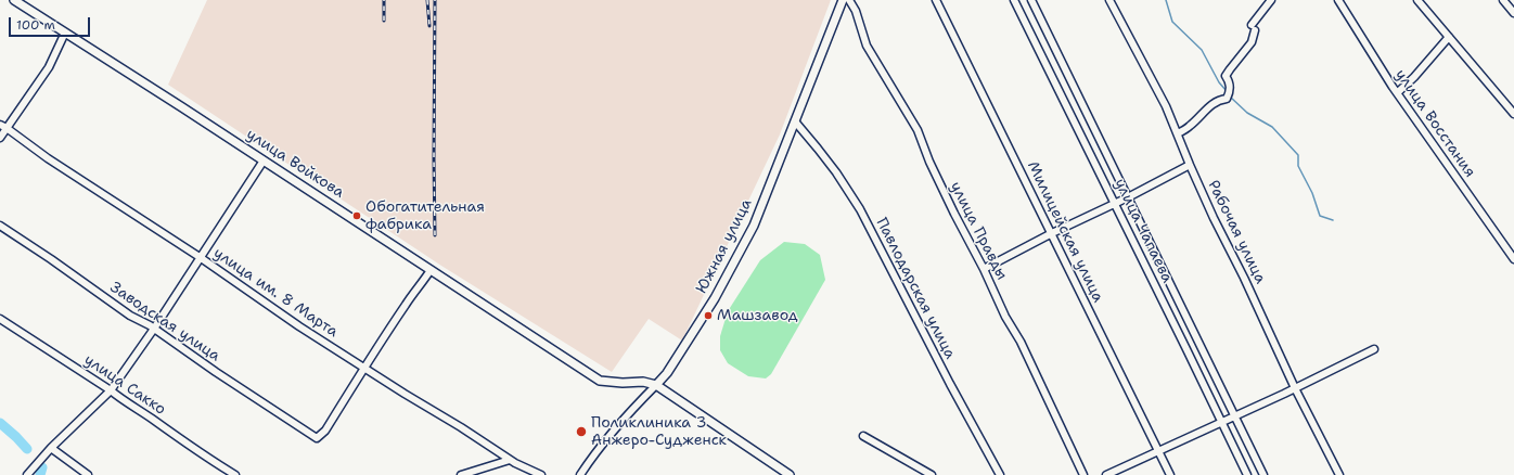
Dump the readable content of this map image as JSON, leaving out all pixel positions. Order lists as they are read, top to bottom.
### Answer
{
  "streets": {
    "street": [
      "улица Восстания",
      "улица Войкова",
      "улица Правды",
      "улица Чапаева",
      "Милицейская улица",
      "Рабочая улица",
      "Южная улица",
      "Павлодарская улица",
      "улица им. 8 Марта",
      "Заводская улица",
      "улица Сакко"
    ]
  },
  "crossings": [
    ["улица Войкова", "Южная улица"],
    ["Южная улица", "Павлодарская улица"],
    ["улица им. 8 Марта", "Заводская улица"]
  ],
  "places": ["Обогатительная фабрика", "Машзавод", "Поликлиника 3 Анжеро-Судженск"],
  "scale_bar": "100 m"
}
